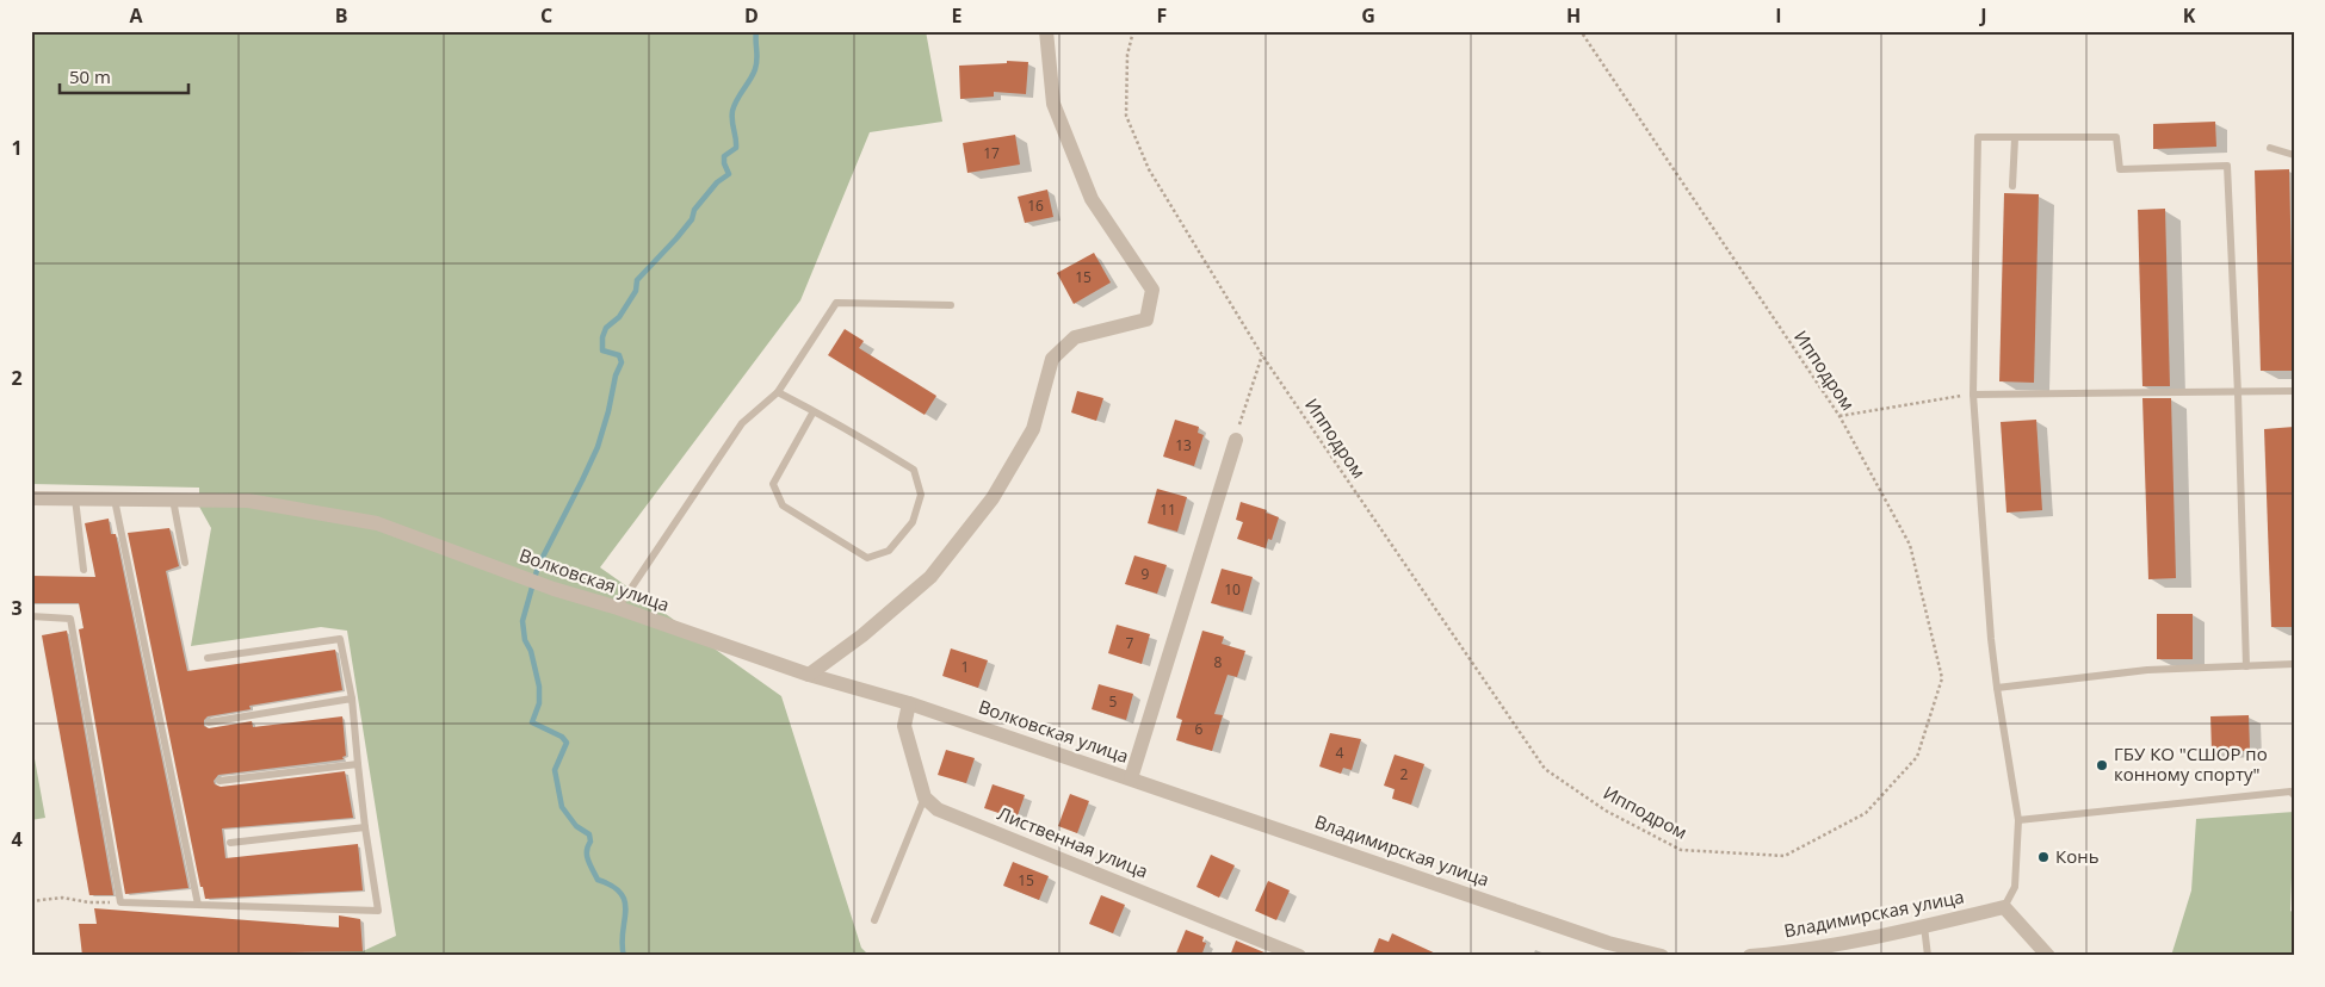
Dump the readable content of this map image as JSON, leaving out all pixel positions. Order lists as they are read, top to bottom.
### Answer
{
  "streets": {
    "street": ["Волковская улица", "Лиственная улица", "Владимирская улица"],
    "path": ["Ипподром"]
  },
  "crossings": [
    ["Волковская улица", "Владимирская улица"]
  ],
  "places": ["ГБУ КО \"СШОР по конному спорту\"", "Конь"],
  "house_numbers": [
    "17",
    "16",
    "15",
    "13",
    "11",
    "9",
    "10",
    "7",
    "8",
    "1",
    "5",
    "6",
    "4",
    "2",
    "15"
  ],
  "scale_bar": "50 m",
  "grid": {
    "columns": [
      "A",
      "B",
      "C",
      "D",
      "E",
      "F",
      "G",
      "H",
      "I",
      "J",
      "K"
    ],
    "rows": [
      "1",
      "2",
      "3",
      "4"
    ]
  }
}
